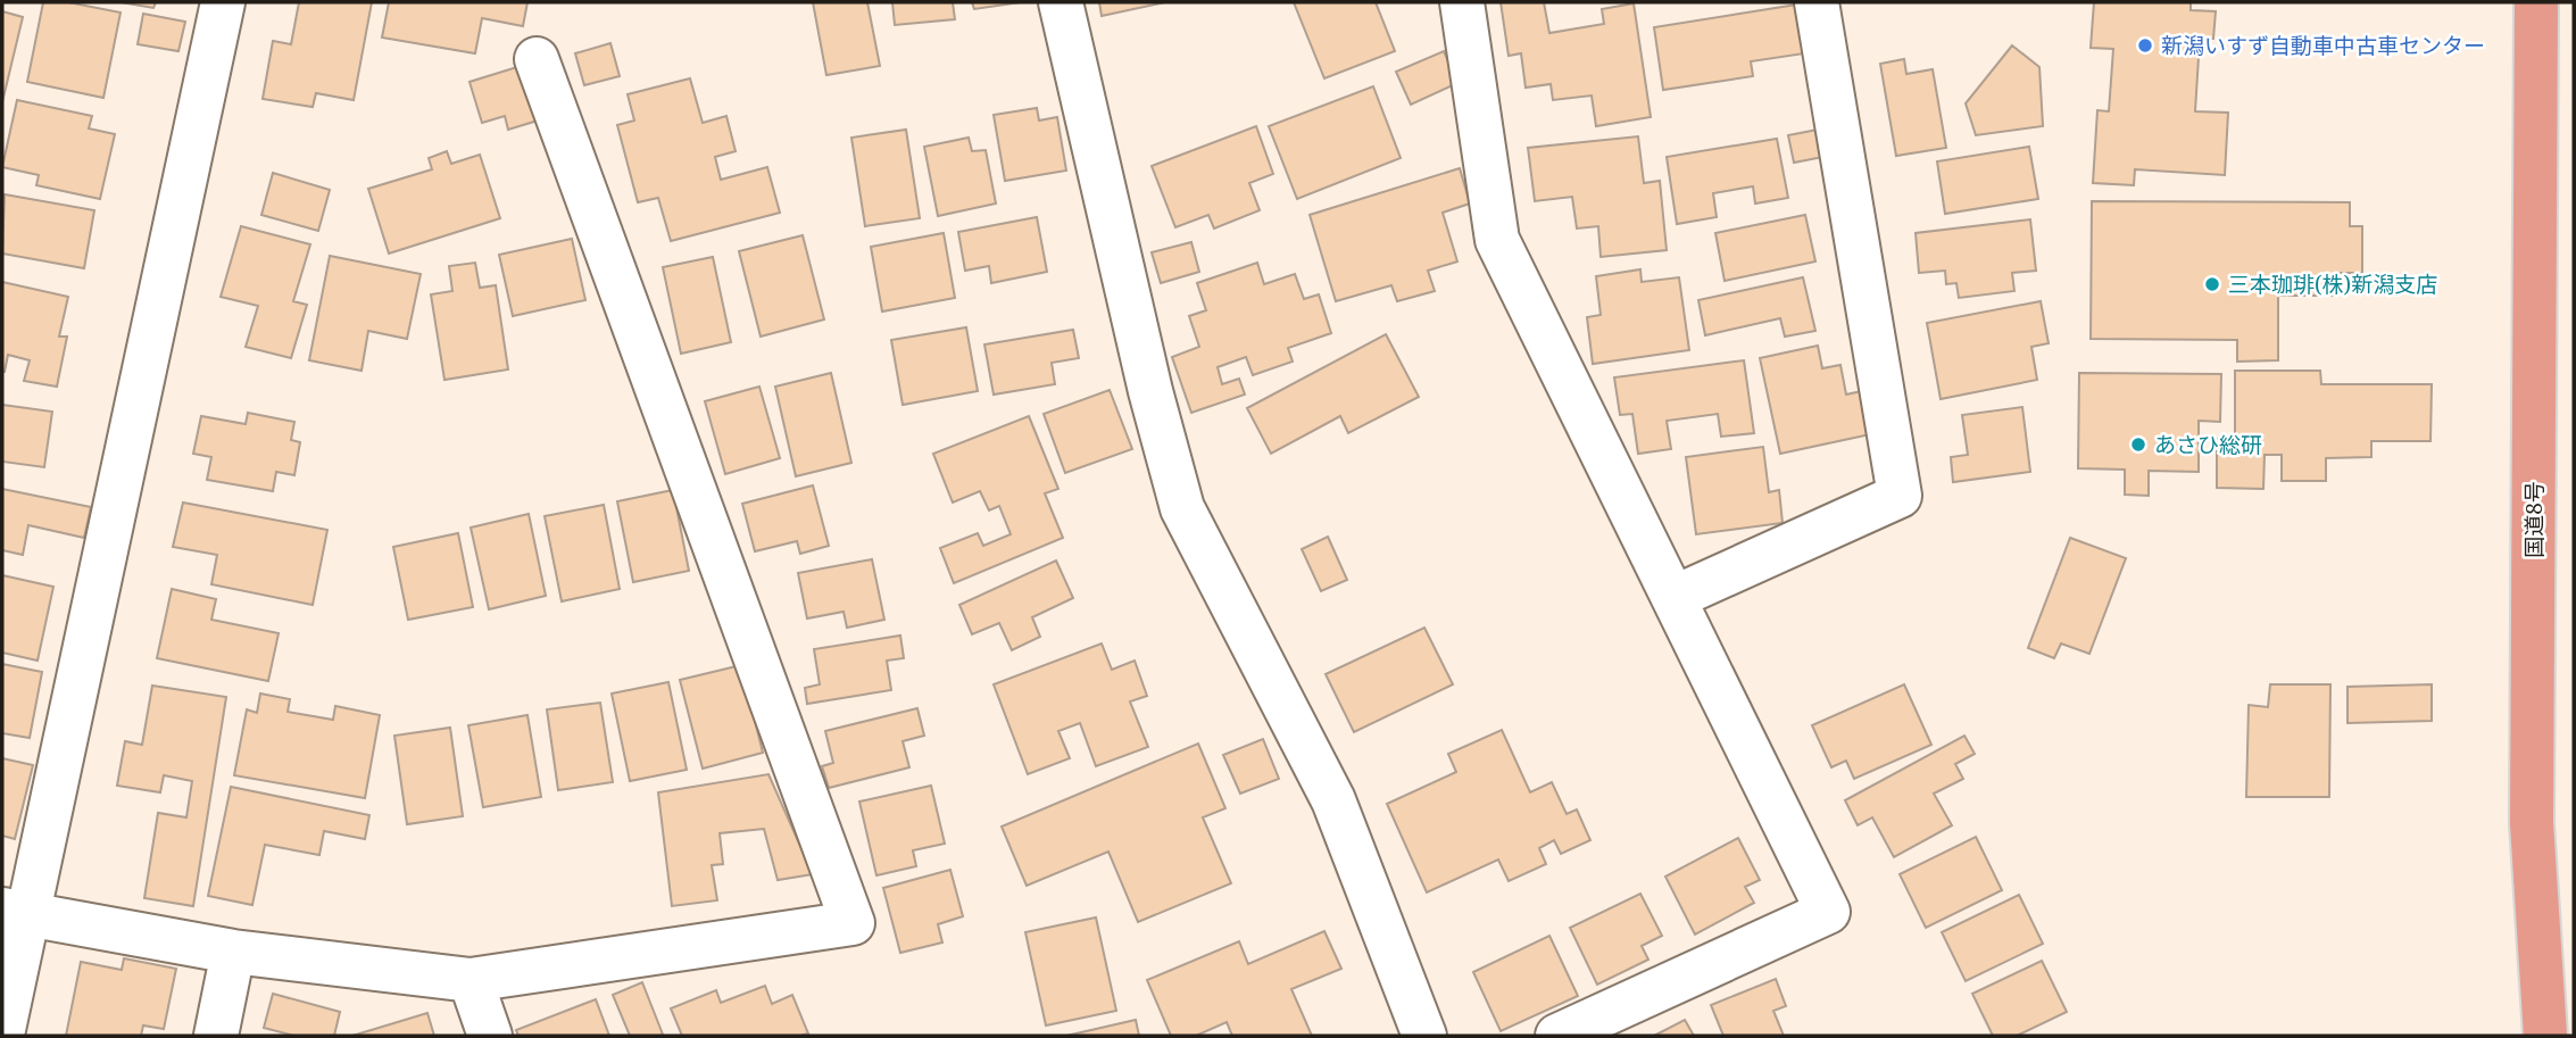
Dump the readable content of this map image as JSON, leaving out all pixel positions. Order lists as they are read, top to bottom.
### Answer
{
  "streets": {
    "highway": ["国道8号"]
  },
  "places": ["新潟いすず自動車中古車センター", "三本珈琲(株)新潟支店", "あさひ総研"]
}
